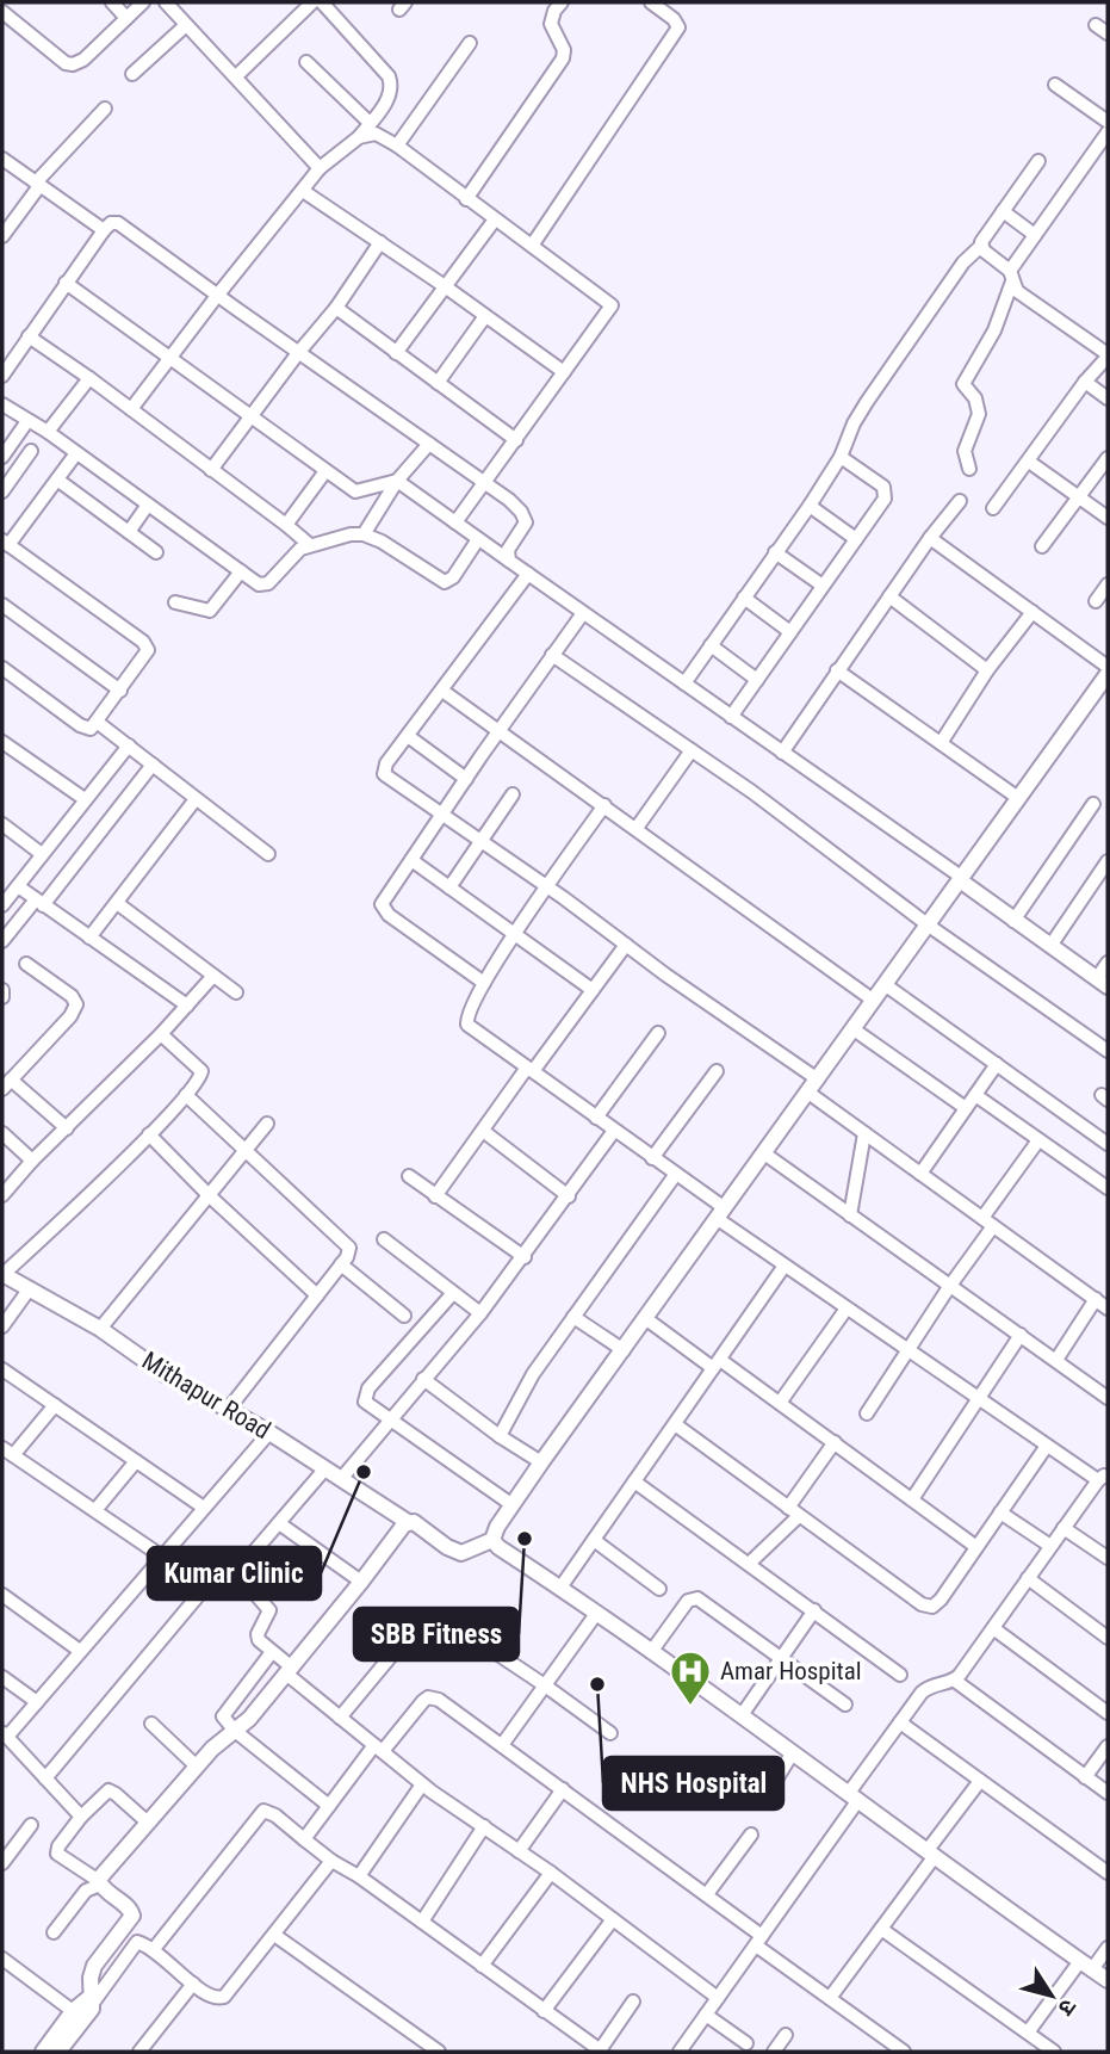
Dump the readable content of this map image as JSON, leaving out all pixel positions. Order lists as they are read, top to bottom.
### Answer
{
  "streets": {
    "street": ["Mithapur Road"]
  },
  "places": {
    "other": ["Kumar Clinic", "SBB Fitness", "NHS Hospital"],
    "hospital": ["Amar Hospital"]
  },
  "north": "bottom right"
}
